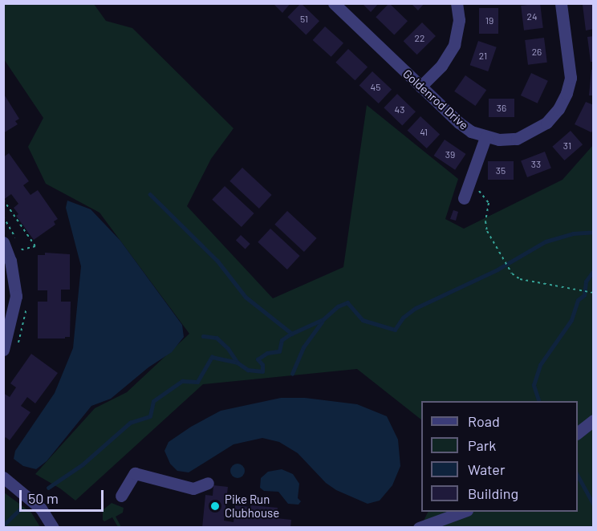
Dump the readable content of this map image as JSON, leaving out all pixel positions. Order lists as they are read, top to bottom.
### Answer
{
  "streets": {
    "street": ["Goldenrod Drive"]
  },
  "places": ["Pike Run Clubhouse"],
  "house_numbers": [
    "24",
    "51",
    "19",
    "22",
    "26",
    "21",
    "45",
    "36",
    "43",
    "41",
    "31",
    "39",
    "33",
    "35"
  ],
  "legend": [
    "Road",
    "Park",
    "Water",
    "Building"
  ],
  "scale_bar": "50 m"
}
